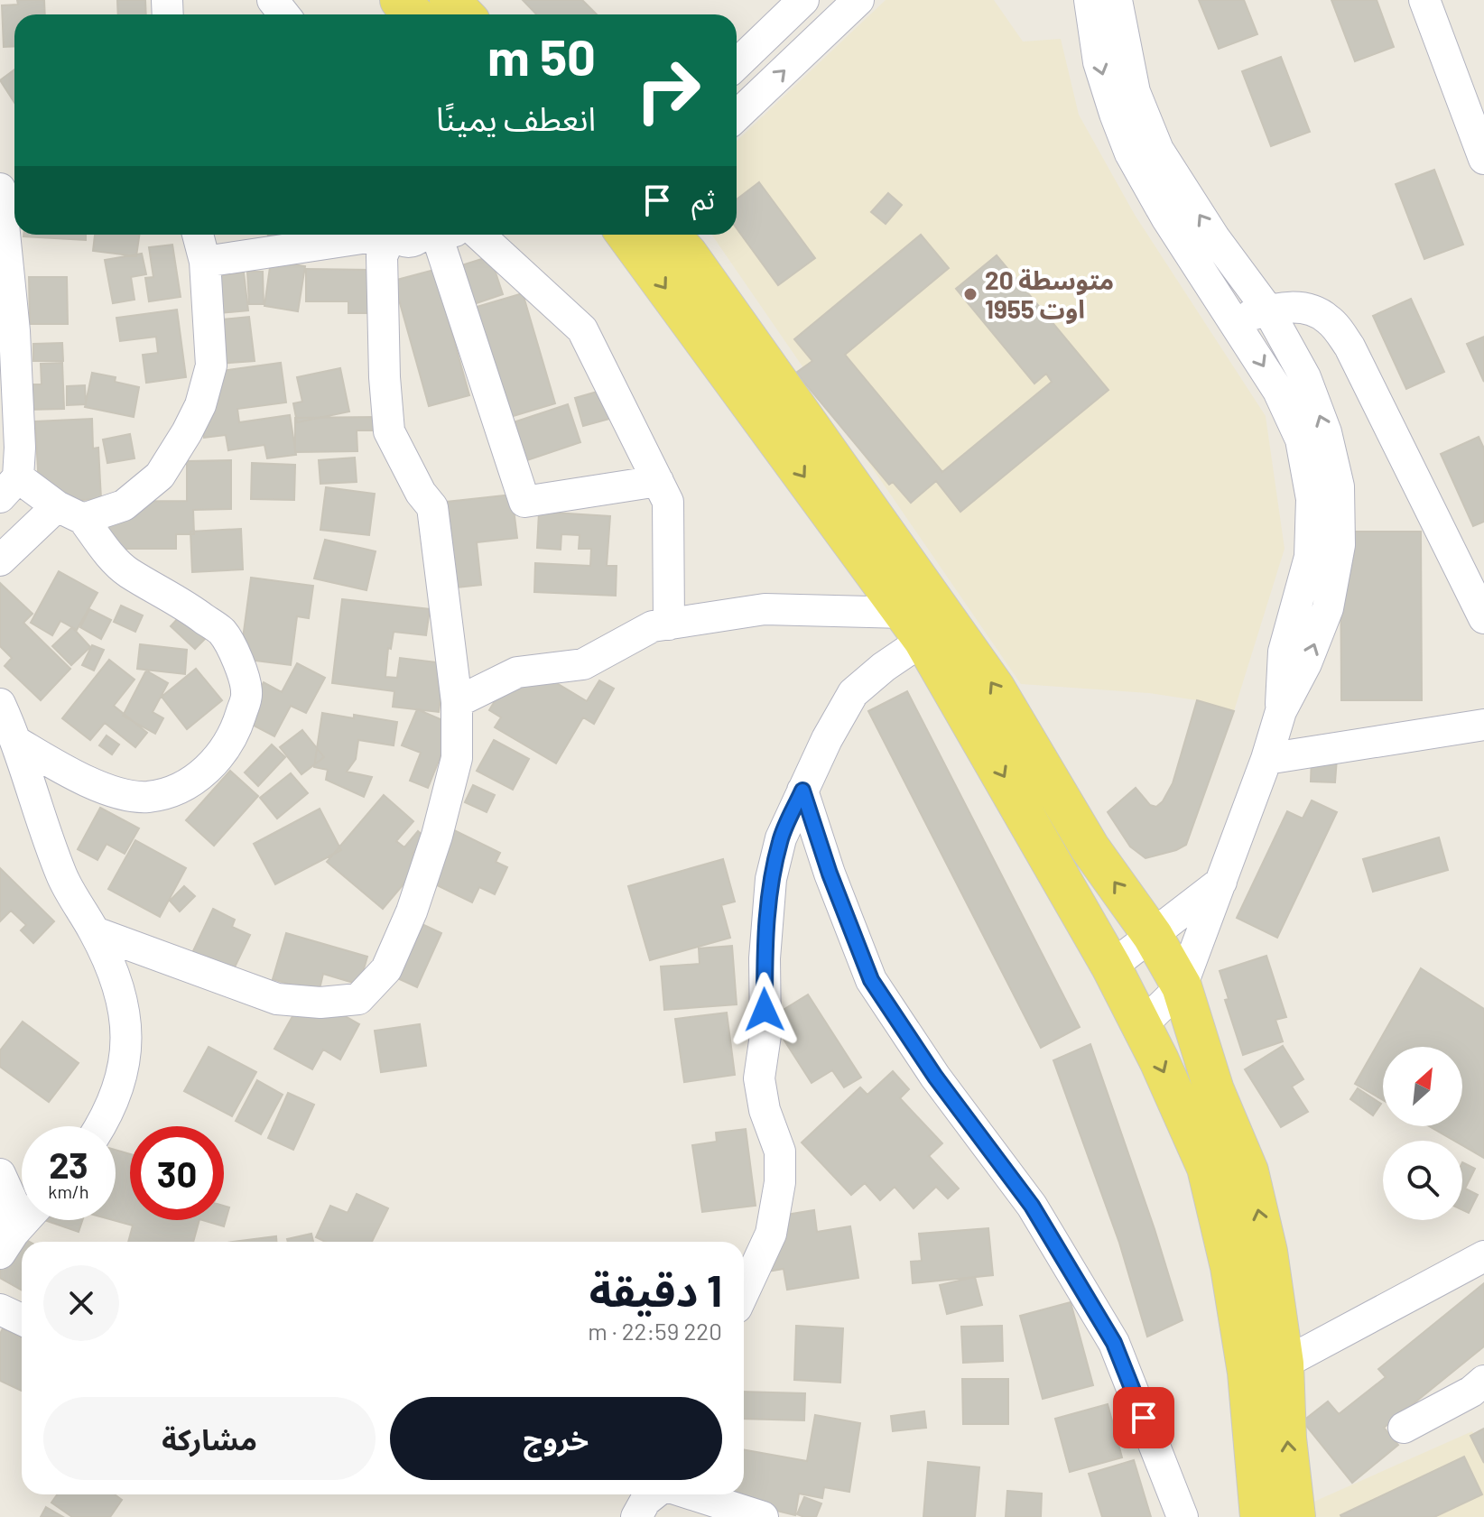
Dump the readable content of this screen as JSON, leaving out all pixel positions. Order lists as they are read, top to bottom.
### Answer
{
  "places": ["متوسطة 20 اوت 1955"],
  "north": "top right",
  "page": {
    "turn": ["50 m", "انعطف يمينًا"],
    "then": "ثم",
    "speed": "23 km/h",
    "limit": "30",
    "heading": ["1 دقيقة", "220 m · 22:59"],
    "buttons": ["خروج", "مشاركة"]
  }
}
